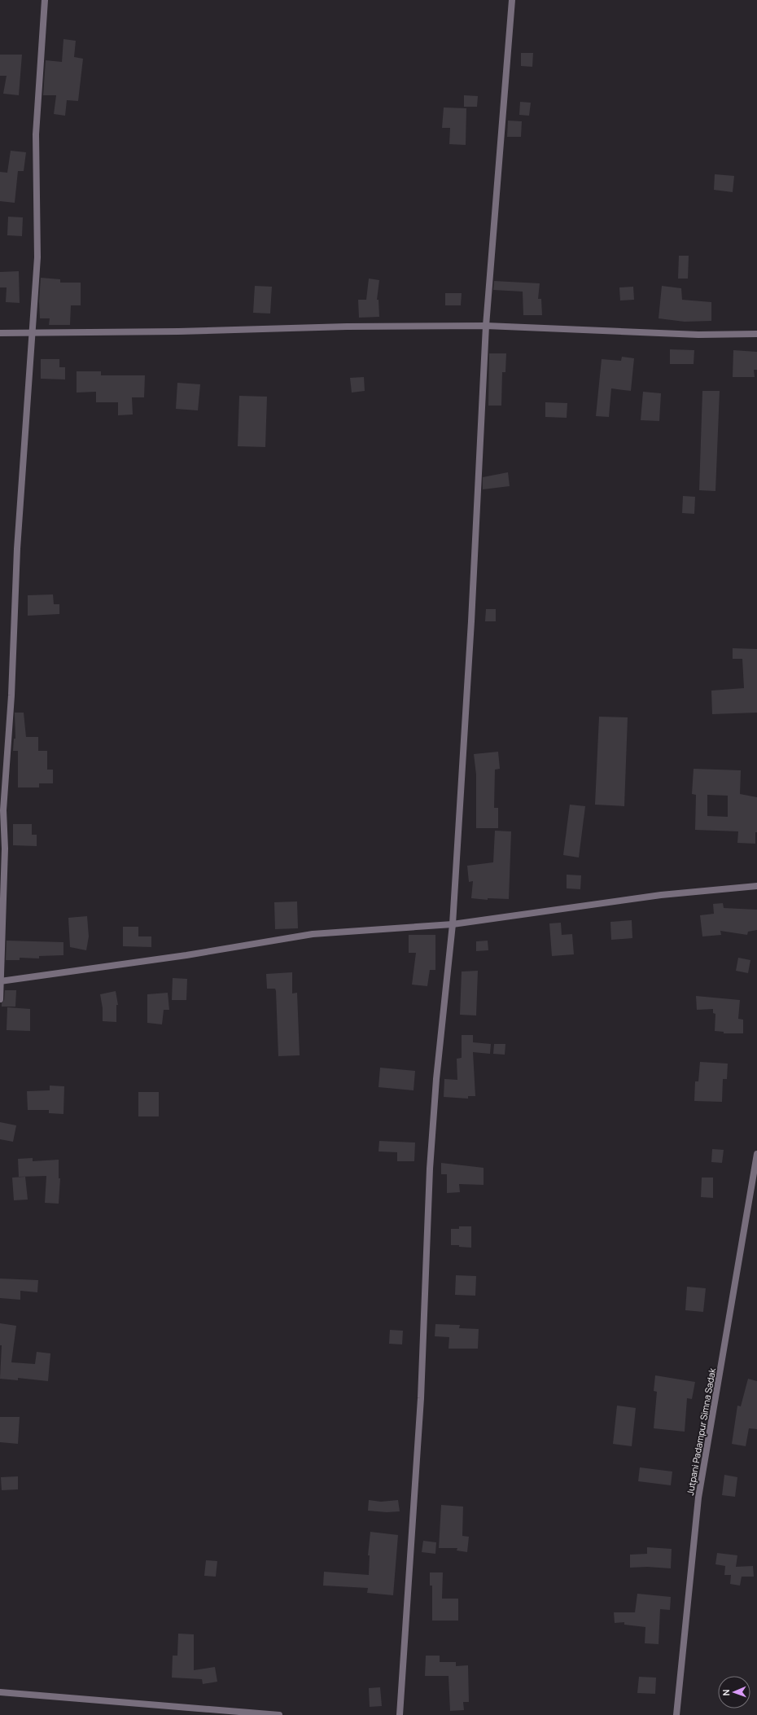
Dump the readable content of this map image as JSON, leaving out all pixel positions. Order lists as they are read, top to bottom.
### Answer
{
  "streets": {
    "street": ["Jutpani Padampur Simna Sadak"]
  },
  "north": "left"
}
